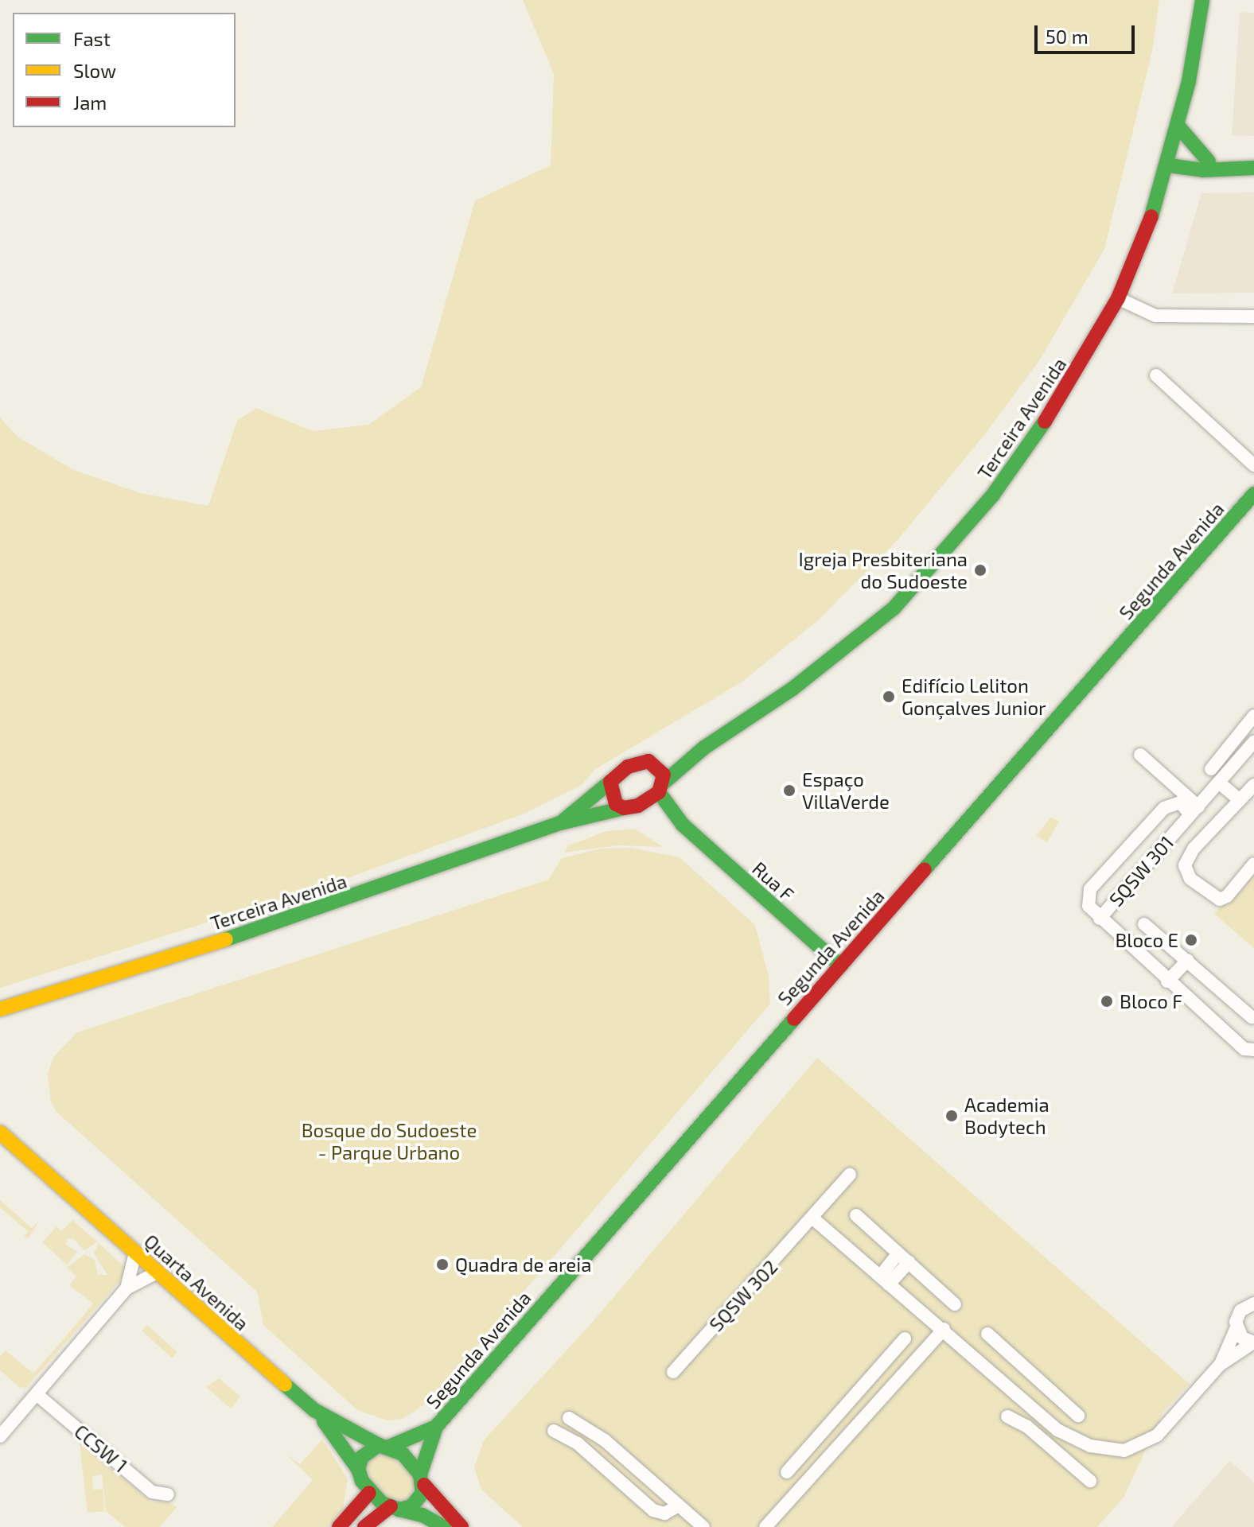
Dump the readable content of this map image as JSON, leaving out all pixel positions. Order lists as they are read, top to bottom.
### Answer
{
  "streets": {
    "street": [
      "Terceira Avenida",
      "Segunda Avenida",
      "SQSW 301",
      "Rua F",
      "Quarta Avenida",
      "SQSW 302",
      "CCSW 1"
    ]
  },
  "crossings": [
    ["Terceira Avenida", "Rua F"],
    ["Segunda Avenida", "Rua F"],
    ["Segunda Avenida", "Quarta Avenida"]
  ],
  "parks": ["Bosque do Sudoeste - Parque Urbano"],
  "places": [
    "Igreja Presbiteriana do Sudoeste",
    "Edifício Leliton Gonçalves Junior",
    "Espaço VillaVerde",
    "Bloco E",
    "Bloco F",
    "Academia Bodytech",
    "Quadra de areia"
  ],
  "legend": ["Fast", "Slow", "Jam"],
  "scale_bar": "50 m"
}
